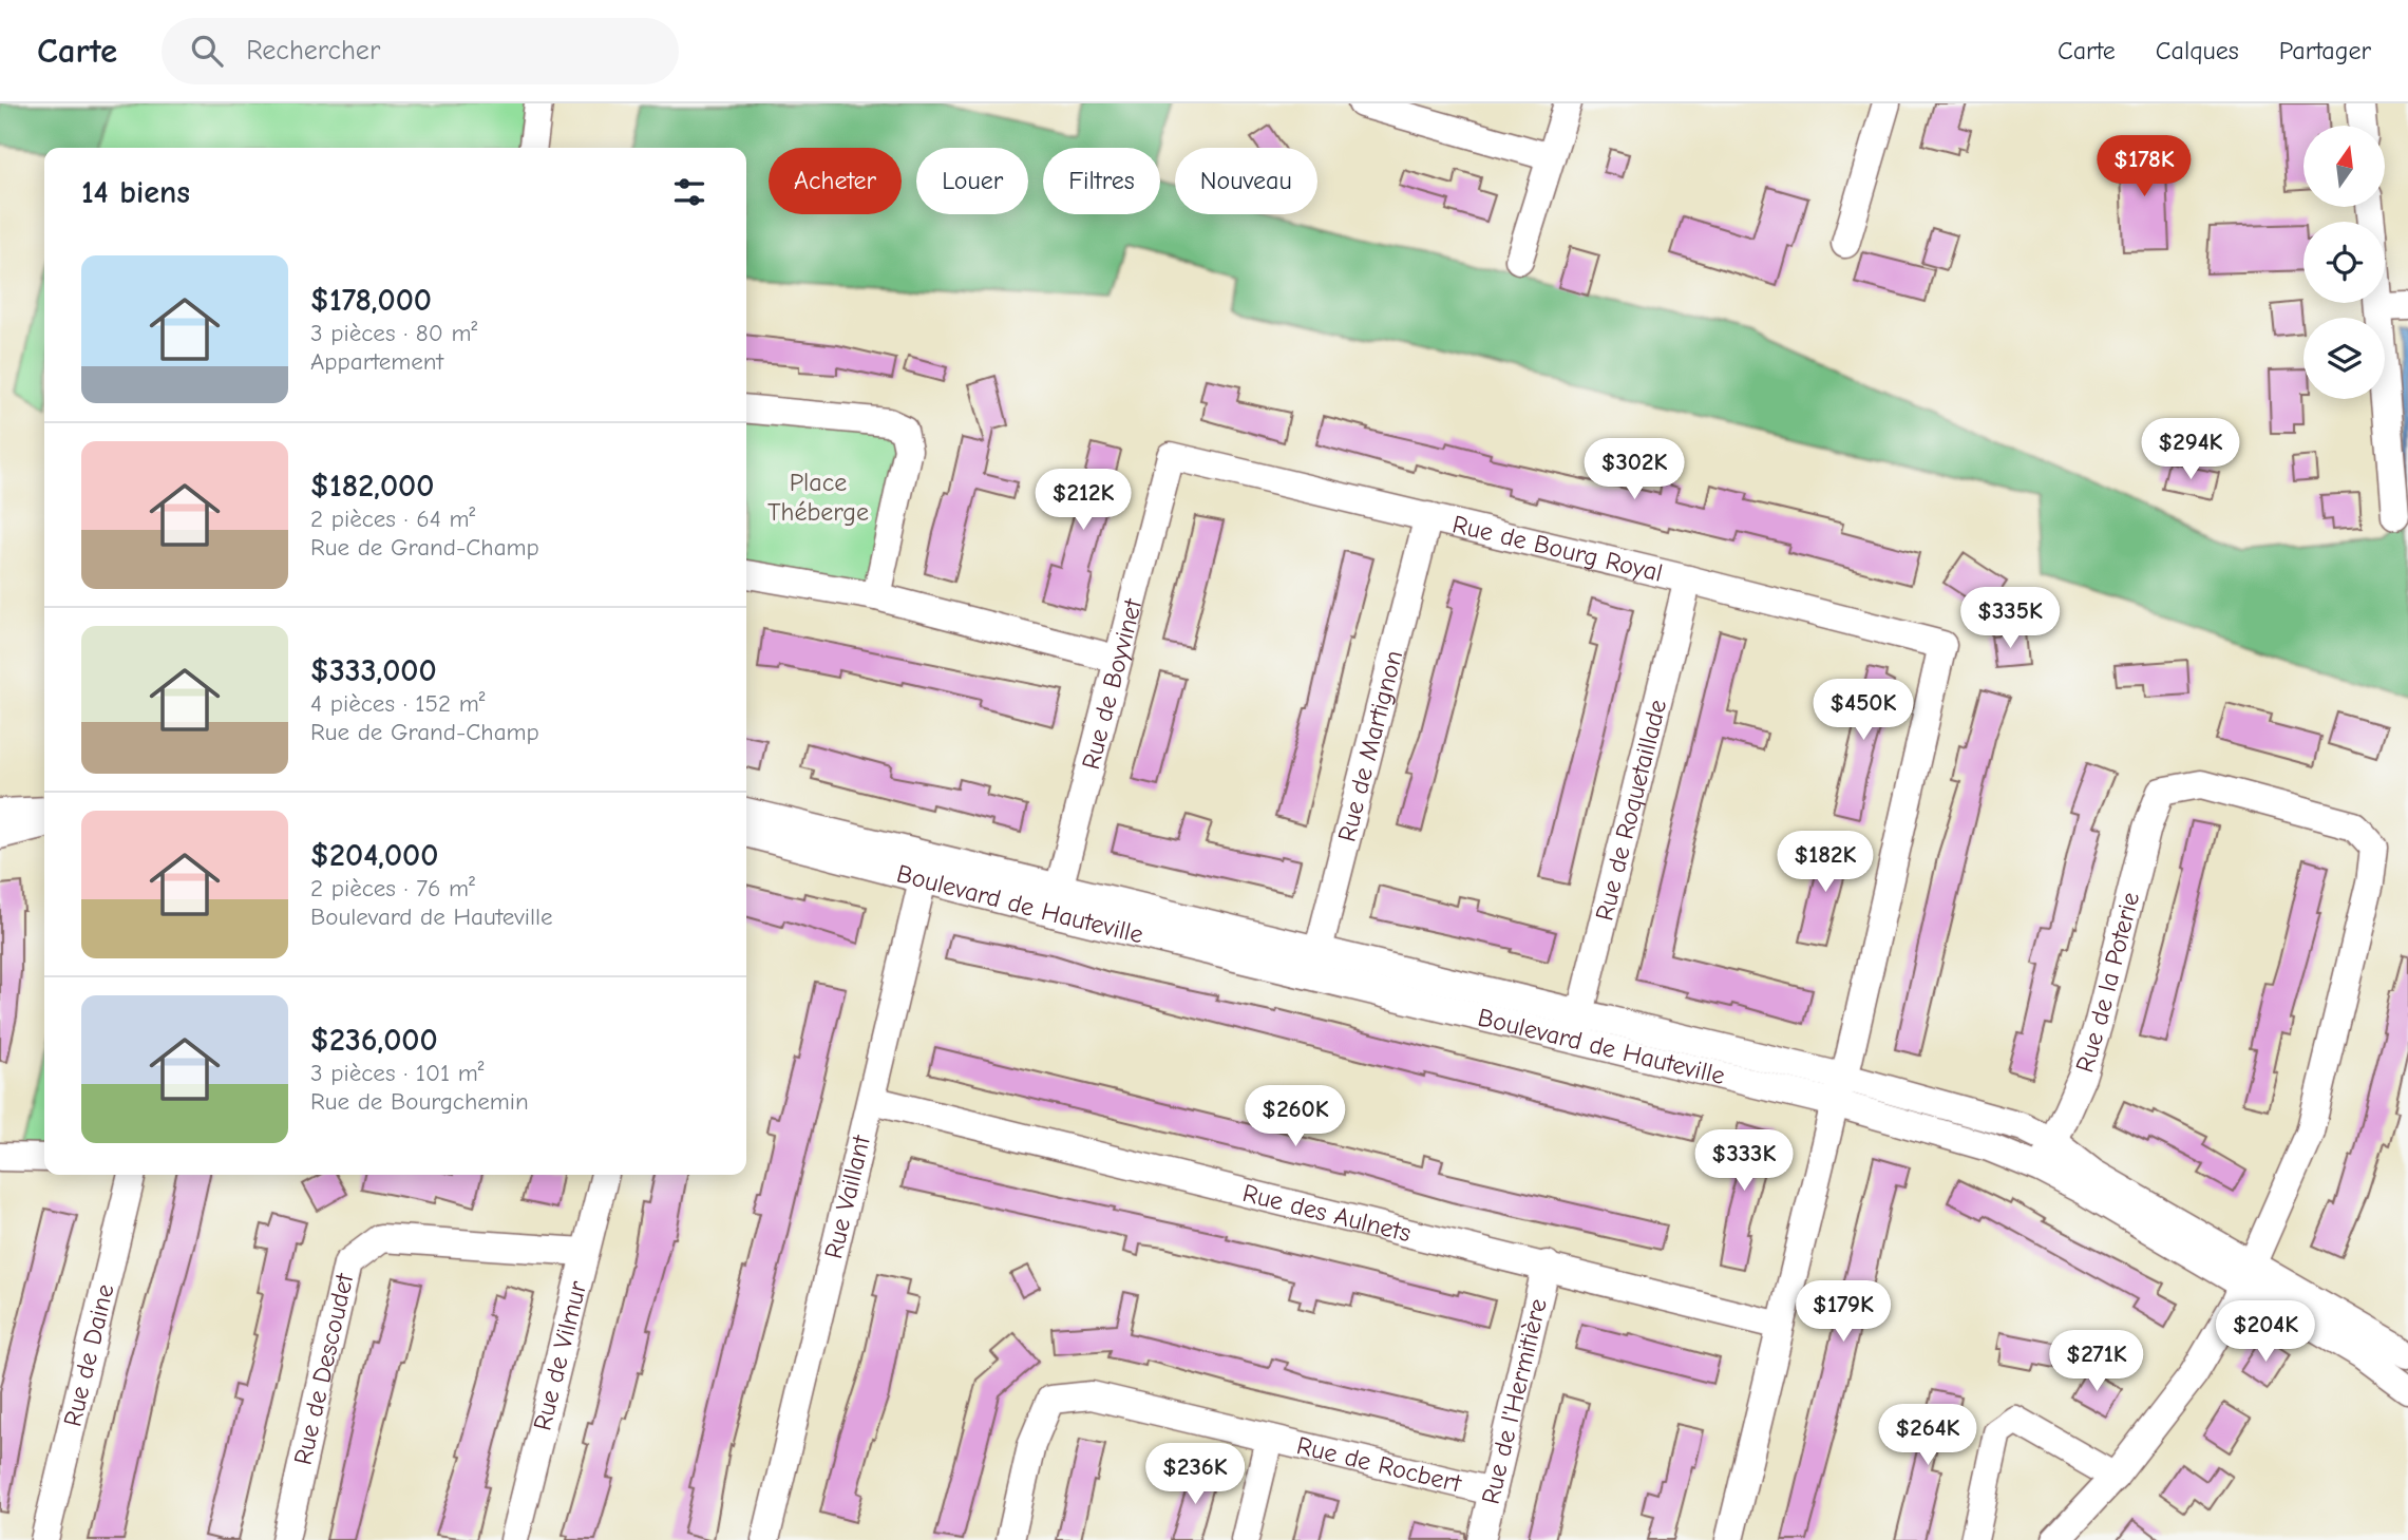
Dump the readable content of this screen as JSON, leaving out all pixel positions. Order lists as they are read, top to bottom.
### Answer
{
  "streets": {
    "street": [
      "Rue de Bourg Royal",
      "Rue de Boyvinet",
      "Rue de Martignon",
      "Rue de Roquetaillade",
      "Boulevard de Hauteville",
      "Rue de la Poterie",
      "Rue Vaillant",
      "Rue des Aulnets",
      "Rue de Daine",
      "Rue de Vilmur",
      "Rue de Descoudet",
      "Rue de l'Hermitière",
      "Rue de Rocbert"
    ]
  },
  "crossings": [
    ["Rue de Bourg Royal", "Rue de Boyvinet"],
    ["Rue de Bourg Royal", "Rue de Martignon"],
    ["Rue de Bourg Royal", "Rue de Roquetaillade"],
    ["Rue de Bourg Royal", "Boulevard de Hauteville"],
    ["Rue de Boyvinet", "Boulevard de Hauteville"],
    ["Rue de Martignon", "Boulevard de Hauteville"],
    ["Rue de Roquetaillade", "Boulevard de Hauteville"],
    ["Boulevard de Hauteville", "Rue de la Poterie"],
    ["Boulevard de Hauteville", "Rue Vaillant"],
    ["Rue Vaillant", "Rue des Aulnets"],
    ["Rue des Aulnets", "Rue de l'Hermitière"],
    ["Rue de Vilmur", "Rue de Descoudet"],
    ["Rue de l'Hermitière", "Rue de Rocbert"]
  ],
  "parks": ["Place Théberge"],
  "north": "top",
  "page": {
    "header": "Carte",
    "search": "Rechercher",
    "nav": ["Carte", "Calques", "Partager"],
    "price": [
      "$178K",
      "$294K",
      "$302K",
      "$212K",
      "$335K",
      "$450K",
      "$182K",
      "$260K",
      "$333K",
      "$179K",
      "$204K",
      "$271K",
      "$264K",
      "$236K"
    ],
    "chip": [
      "Acheter",
      "Louer",
      "Filtres",
      "Nouveau"
    ],
    "heading": "14 biens",
    "list": [
      {
        "name": "$178,000",
        "note": "3 pièces · 80 m² · Appartement"
      },
      {
        "name": "$182,000",
        "note": "2 pièces · 64 m² · Rue de Grand-Champ"
      },
      {
        "name": "$333,000",
        "note": "4 pièces · 152 m² · Rue de Grand-Champ"
      },
      {
        "name": "$204,000",
        "note": "2 pièces · 76 m² · Boulevard de Hauteville"
      },
      {
        "name": "$236,000",
        "note": "3 pièces · 101 m² · Rue de Bourgchemin"
      }
    ]
  }
}
